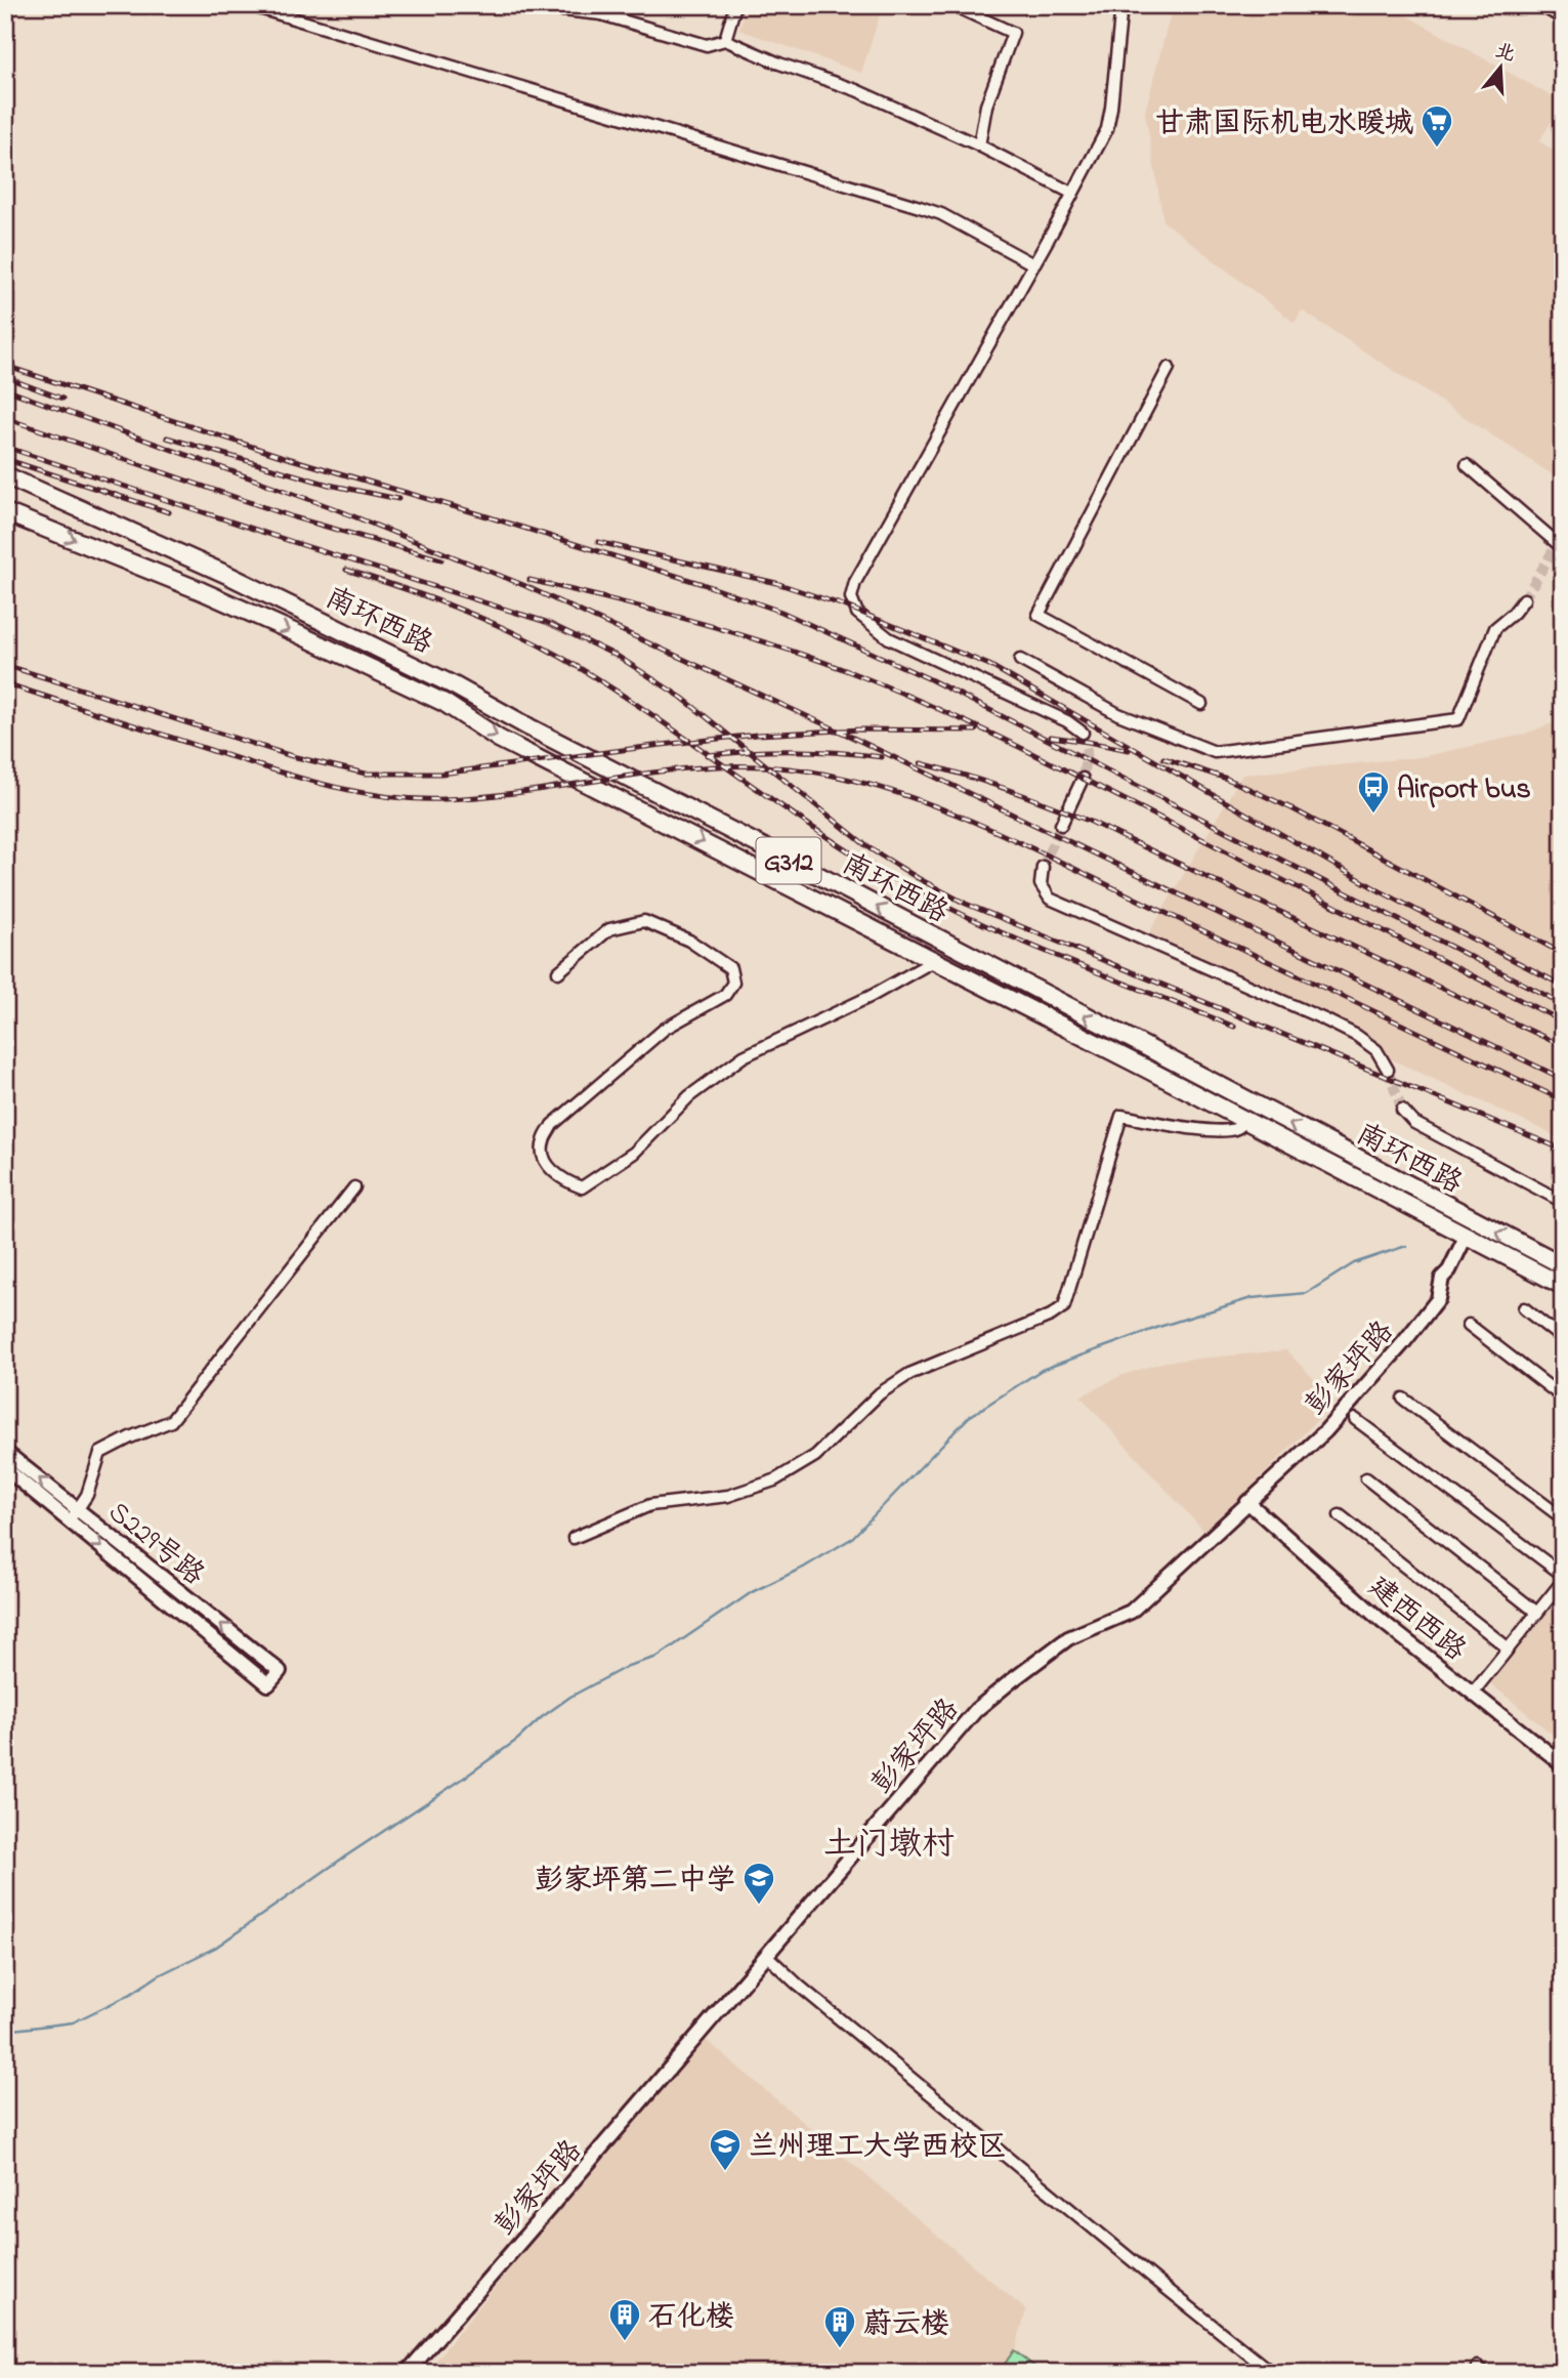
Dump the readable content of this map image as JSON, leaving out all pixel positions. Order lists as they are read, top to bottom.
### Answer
{
  "streets": {
    "highway": ["南环西路", "G312"],
    "street": ["彭家坪路", "S229号路", "建西西路"]
  },
  "crossings": [
    ["南环西路", "彭家坪路"],
    ["彭家坪路", "建西西路"]
  ],
  "districts": ["土门墩村"],
  "places": {
    "supermarket": ["甘肃国际机电水暖城"],
    "bus stop": ["Airport bus"],
    "school or university": ["彭家坪第二中学", "兰州理工大学西校区"],
    "building": ["石化楼", "蔚云楼"]
  },
  "north": "top"
}
